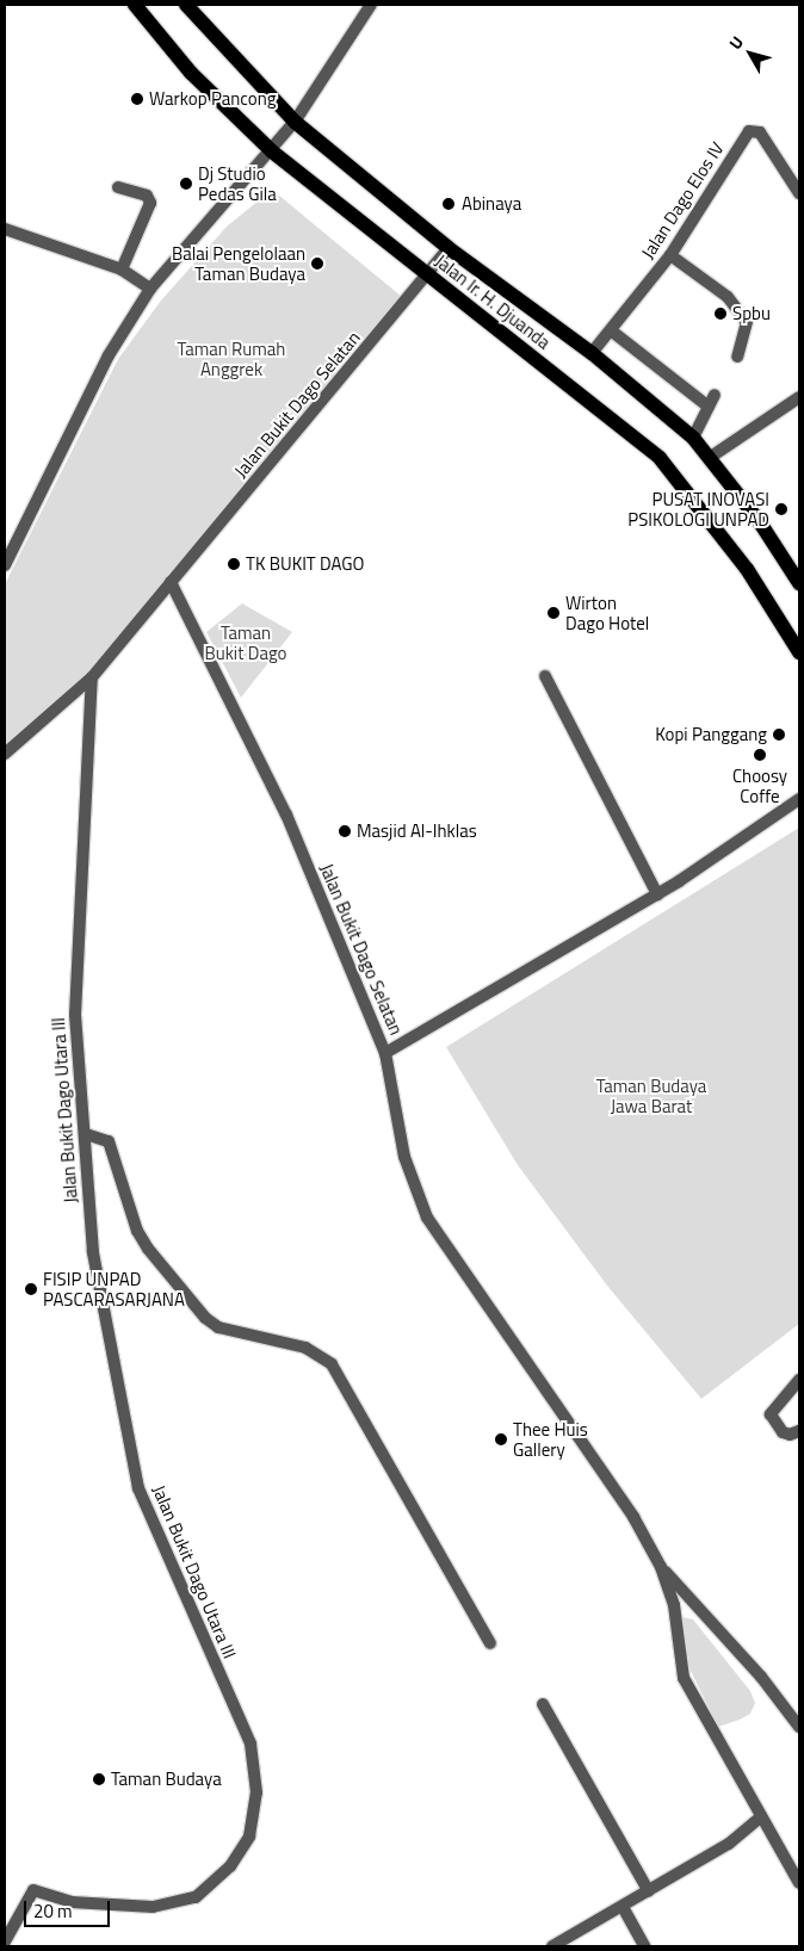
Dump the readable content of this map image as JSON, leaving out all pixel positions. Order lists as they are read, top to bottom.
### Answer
{
  "streets": {
    "main road": ["Jalan Ir. H. Djuanda"],
    "street": ["Jalan Dago Elos IV", "Jalan Bukit Dago Selatan", "Jalan Bukit Dago Utara III"]
  },
  "crossings": [
    ["Jalan Dago Elos IV", "Jalan Ir. H. Djuanda"],
    ["Jalan Ir. H. Djuanda", "Jalan Bukit Dago Selatan"],
    ["Jalan Bukit Dago Selatan", "Jalan Bukit Dago Utara III"]
  ],
  "parks": ["Taman Rumah Anggrek", "Taman Bukit Dago", "Taman Budaya Jawa Barat"],
  "places": [
    "Warkop Pancong",
    "Dj Studio Pedas Gila",
    "Abinaya",
    "Balai Pengelolaan Taman Budaya",
    "Spbu",
    "PUSAT INOVASI PSIKOLOGI UNPAD",
    "TK BUKIT DAGO",
    "Wirton Dago Hotel",
    "Kopi Panggang",
    "Choosy Coffe",
    "Masjid Al-Ihklas",
    "FISIP UNPAD PASCARASARJANA",
    "Thee Huis Gallery",
    "Taman Budaya"
  ],
  "scale_bar": "20 m",
  "north": "top left"
}
